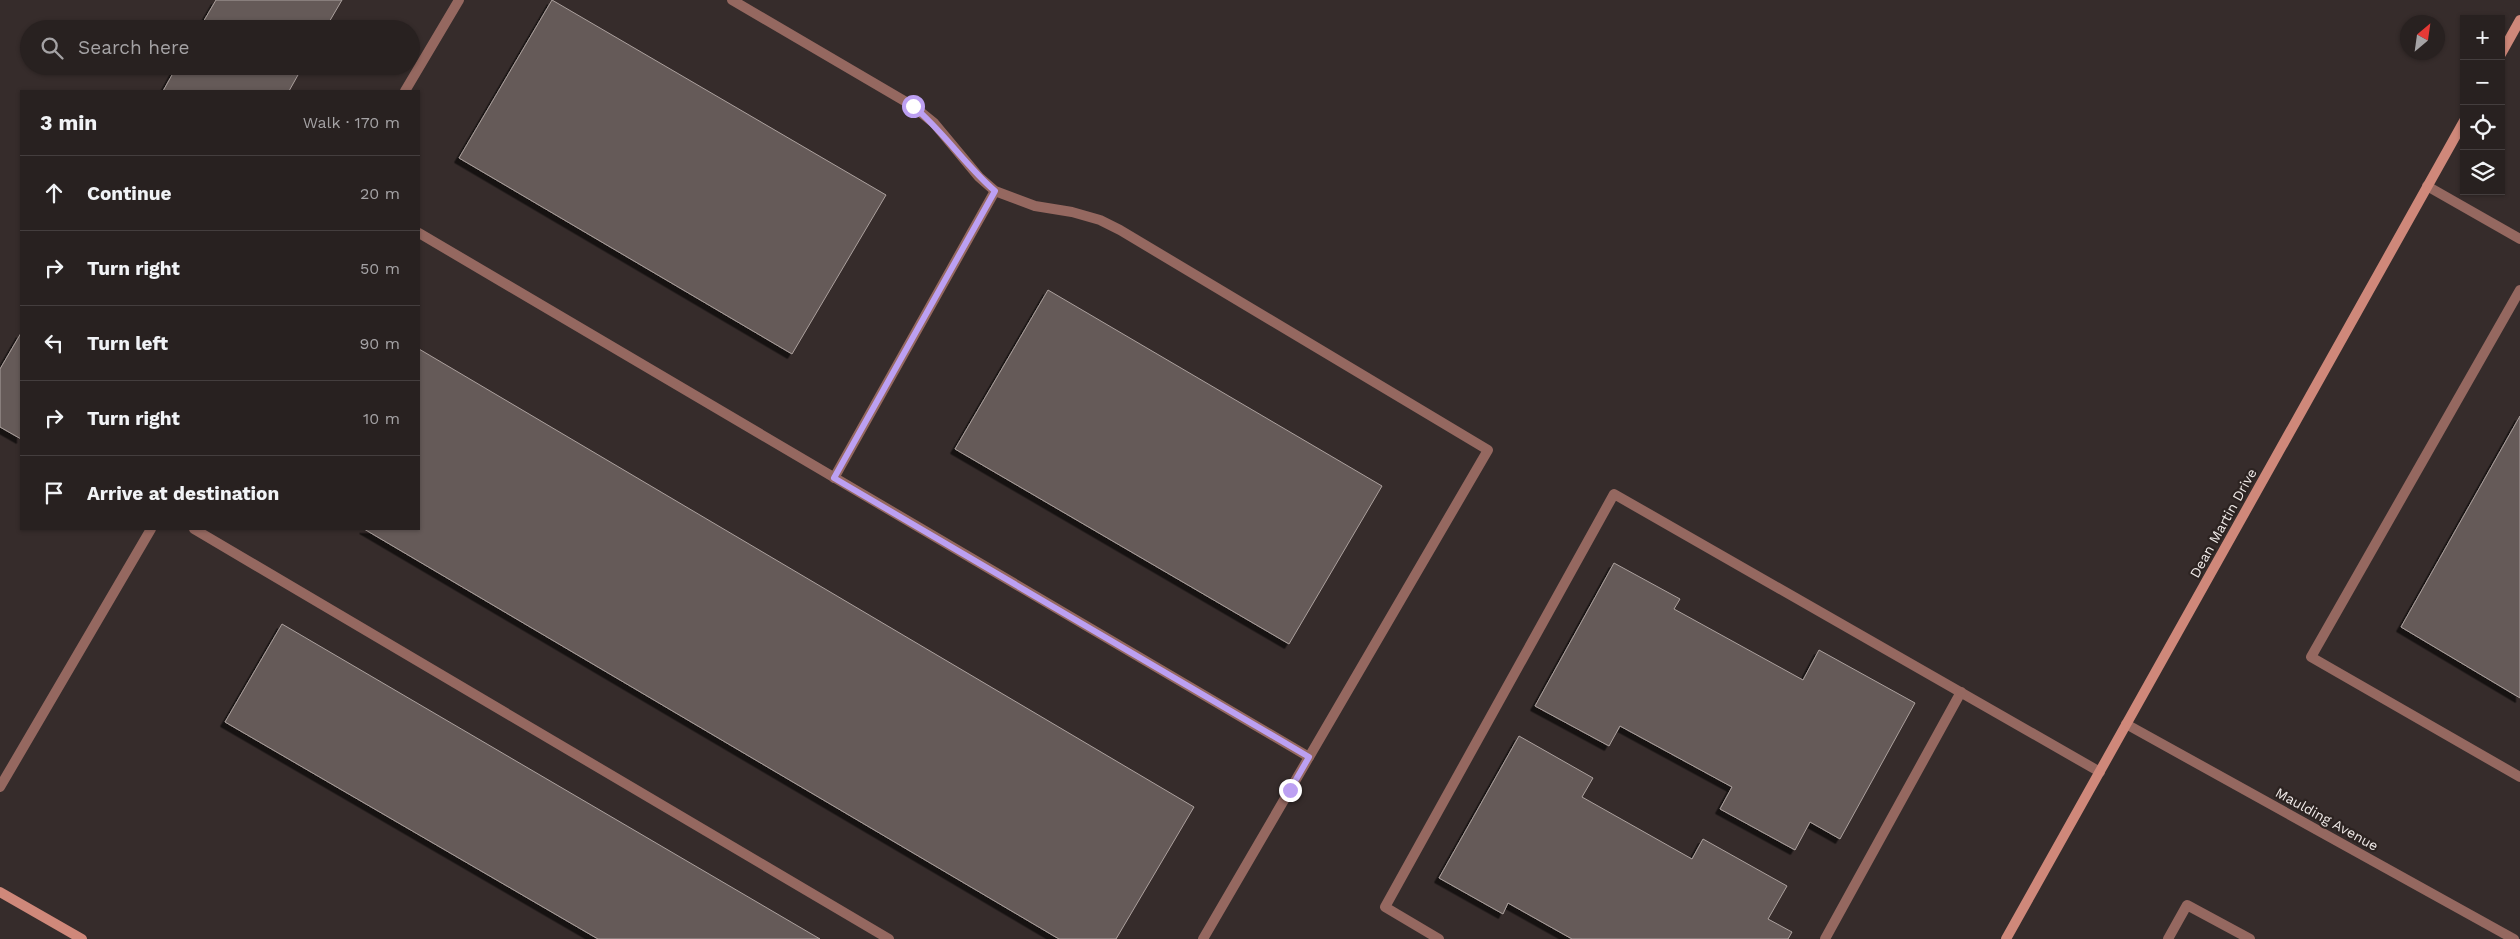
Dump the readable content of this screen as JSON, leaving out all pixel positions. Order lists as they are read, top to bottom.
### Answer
{
  "streets": {
    "main road": ["Dean Martin Drive"],
    "street": ["Maulding Avenue"]
  },
  "crossings": [
    ["Dean Martin Drive", "Maulding Avenue"]
  ],
  "north": "top right",
  "page": {
    "map_buttons": ["+", "−"],
    "search": "Search here",
    "heading": ["3 min", "Walk · 170 m"],
    "list": [
      ["Continue", "20 m"],
      ["Turn right", "50 m"],
      ["Turn left", "90 m"],
      ["Turn right", "10 m"],
      "Arrive at destination"
    ]
  }
}
